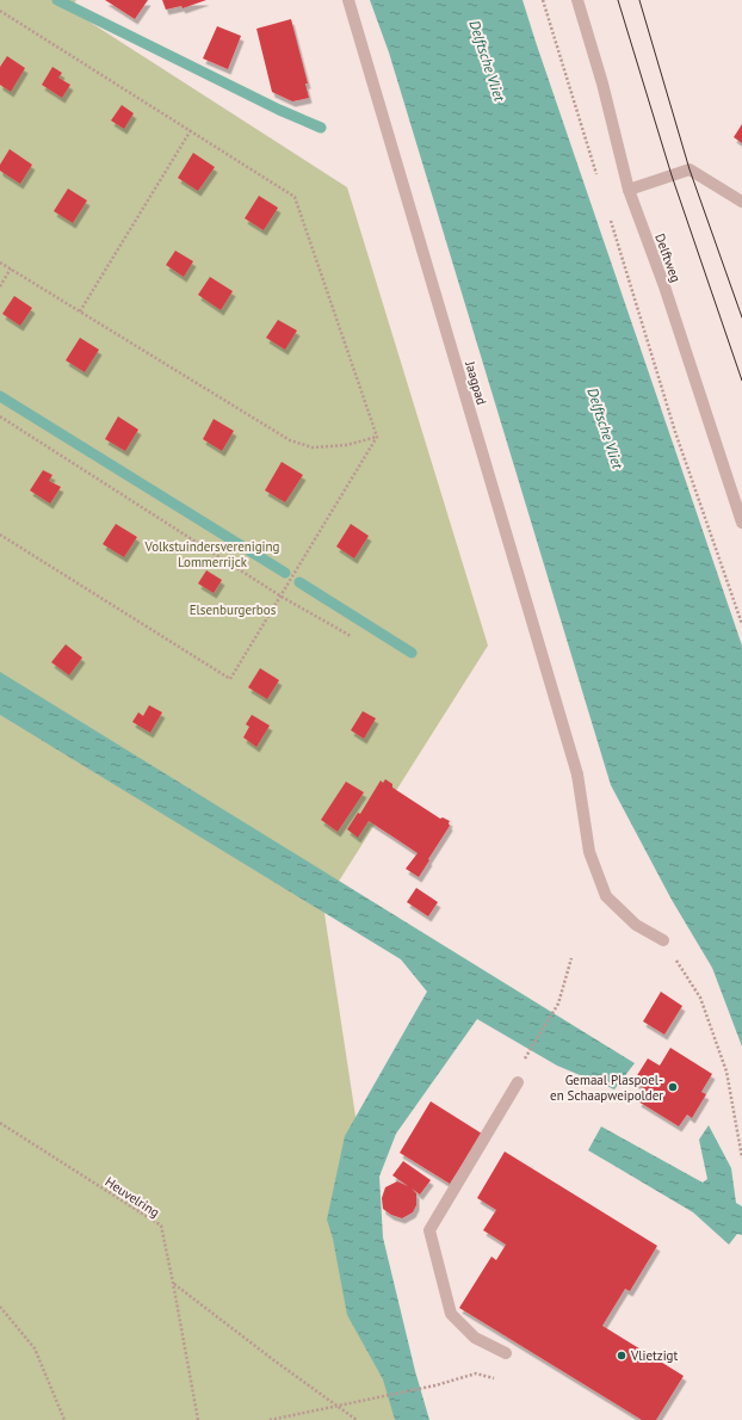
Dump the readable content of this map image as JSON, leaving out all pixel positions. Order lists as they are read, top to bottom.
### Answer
{
  "streets": {
    "street": ["Delftweg", "Jaagpad"],
    "path": ["Heuvelring"]
  },
  "water": ["Delftsche Vliet"],
  "parks": ["Volkstuindersvereniging Lommerrijck", "Elsenburgerbos"],
  "places": ["Gemaal Plaspoel- en Schaapweipolder", "Vlietzigt"]
}
